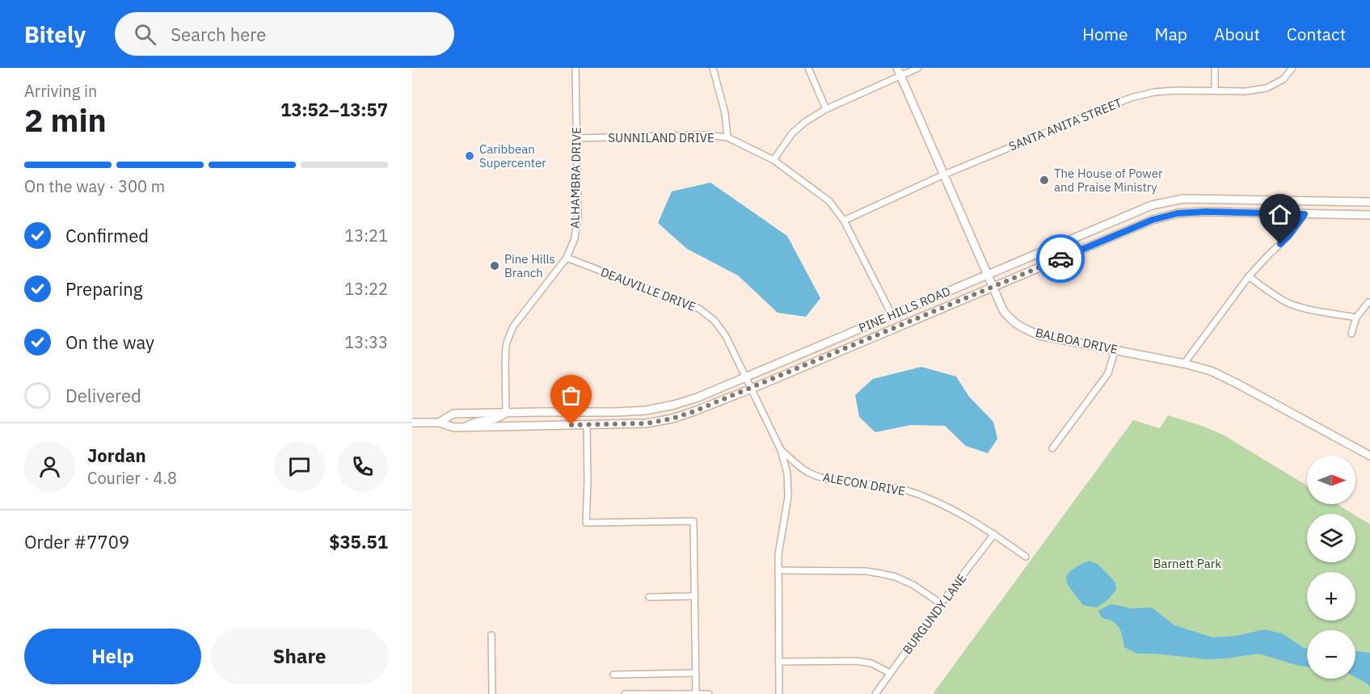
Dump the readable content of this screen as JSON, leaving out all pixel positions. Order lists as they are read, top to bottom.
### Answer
{
  "streets": {
    "main road": ["PINE HILLS ROAD", "BALBOA DRIVE"],
    "street": [
      "SANTA ANITA STREET",
      "SUNNILAND DRIVE",
      "ALHAMBRA DRIVE",
      "DEAUVILLE DRIVE",
      "ALECON DRIVE",
      "BURGUNDY LANE"
    ]
  },
  "crossings": [
    ["SANTA ANITA STREET", "SUNNILAND DRIVE"],
    ["SANTA ANITA STREET", "BALBOA DRIVE"],
    ["SUNNILAND DRIVE", "ALHAMBRA DRIVE"],
    ["SUNNILAND DRIVE", "PINE HILLS ROAD"],
    ["ALHAMBRA DRIVE", "DEAUVILLE DRIVE"],
    ["ALHAMBRA DRIVE", "PINE HILLS ROAD"],
    ["DEAUVILLE DRIVE", "PINE HILLS ROAD"],
    ["DEAUVILLE DRIVE", "ALECON DRIVE"],
    ["PINE HILLS ROAD", "BALBOA DRIVE"],
    ["ALECON DRIVE", "BURGUNDY LANE"]
  ],
  "parks": ["Barnett Park"],
  "places": ["Caribbean Supercenter", "The House of Power and Praise Ministry", "Pine Hills Branch"],
  "north": "right",
  "page": {
    "header": "Bitely",
    "search": "Search here",
    "nav": [
      "Home",
      "Map",
      "About",
      "Contact"
    ],
    "heading": ["2 min", "Arriving in", "13:52–13:57"],
    "panel": [
      "Jordan",
      "Courier · 4.8",
      "Order #7709",
      "$35.51"
    ],
    "bar": "On the way · 300 m",
    "list": [
      ["Confirmed", "13:21"],
      ["Preparing", "13:22"],
      ["On the way", "13:33"],
      "Delivered"
    ],
    "map_buttons": ["+", "−"],
    "buttons": ["Help", "Share"]
  }
}
